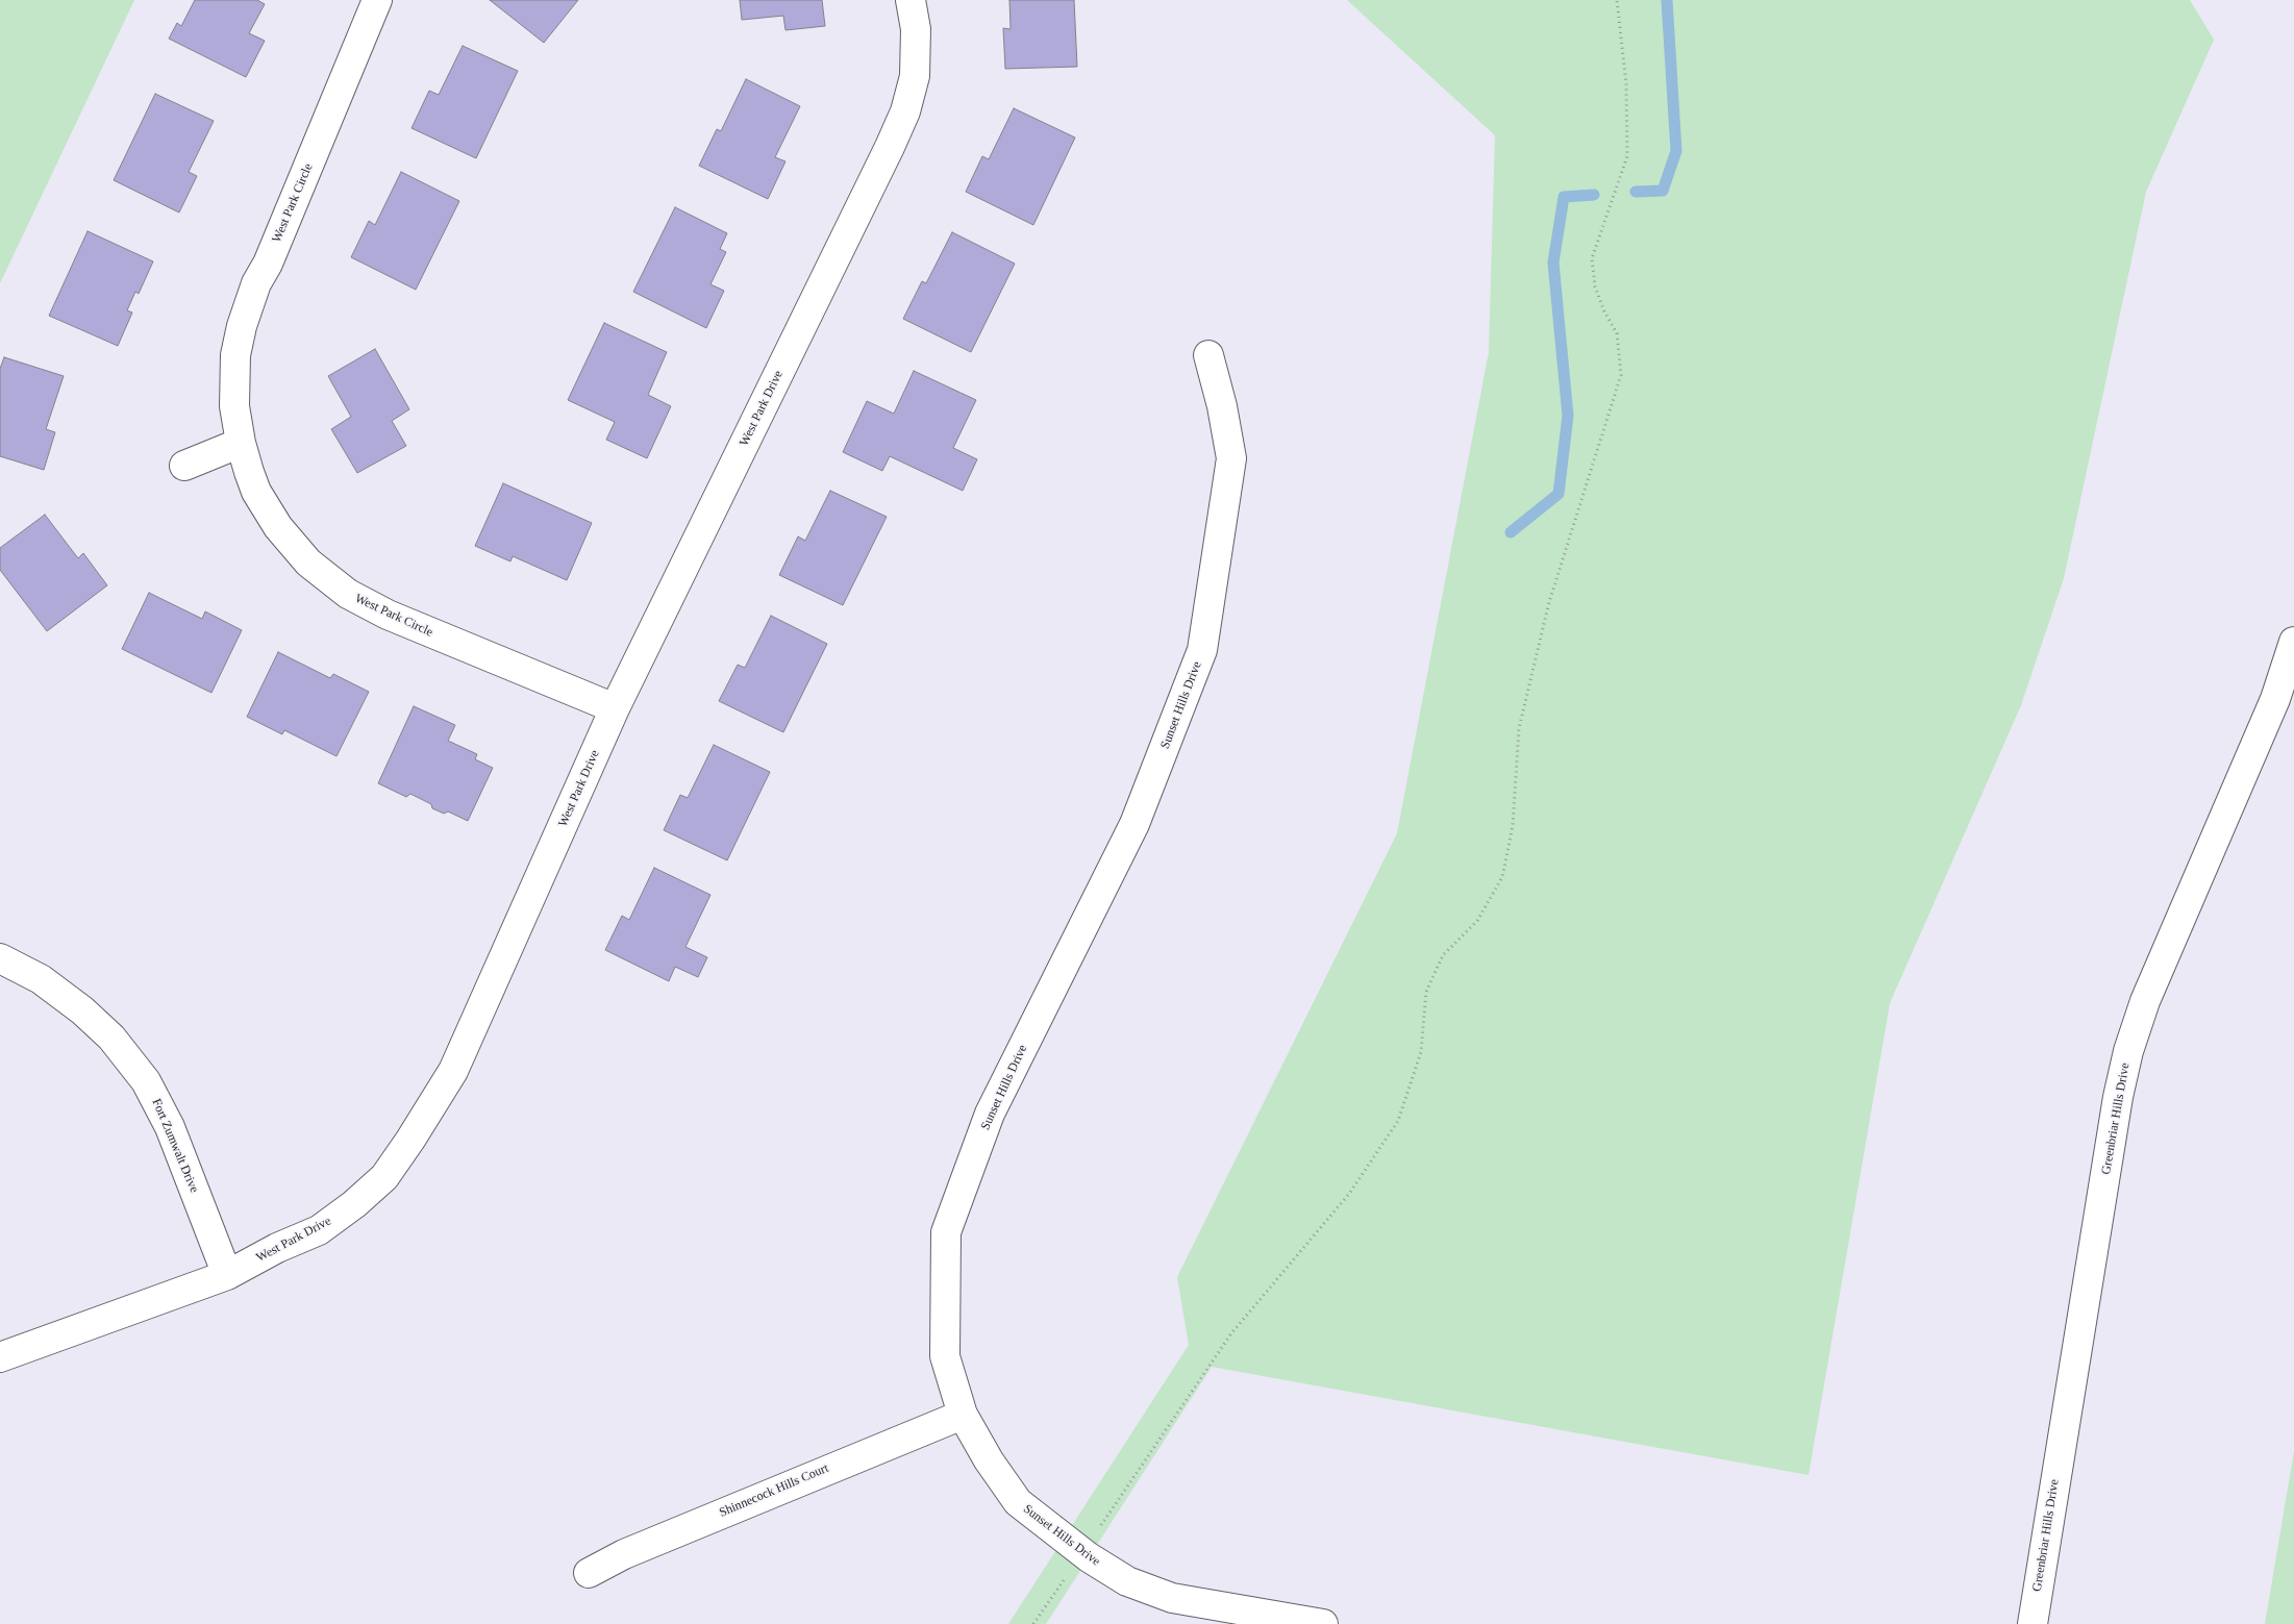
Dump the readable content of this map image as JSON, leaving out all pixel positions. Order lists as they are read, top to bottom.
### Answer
{
  "streets": {
    "street": [
      "West Park Circle",
      "West Park Drive",
      "Sunset Hills Drive",
      "Greenbriar Hills Drive",
      "Fort Zumwalt Drive",
      "Shinnecock Hills Court"
    ]
  },
  "crossings": [
    ["West Park Circle", "West Park Drive"],
    ["West Park Drive", "Fort Zumwalt Drive"],
    ["Sunset Hills Drive", "Shinnecock Hills Court"]
  ]
}
